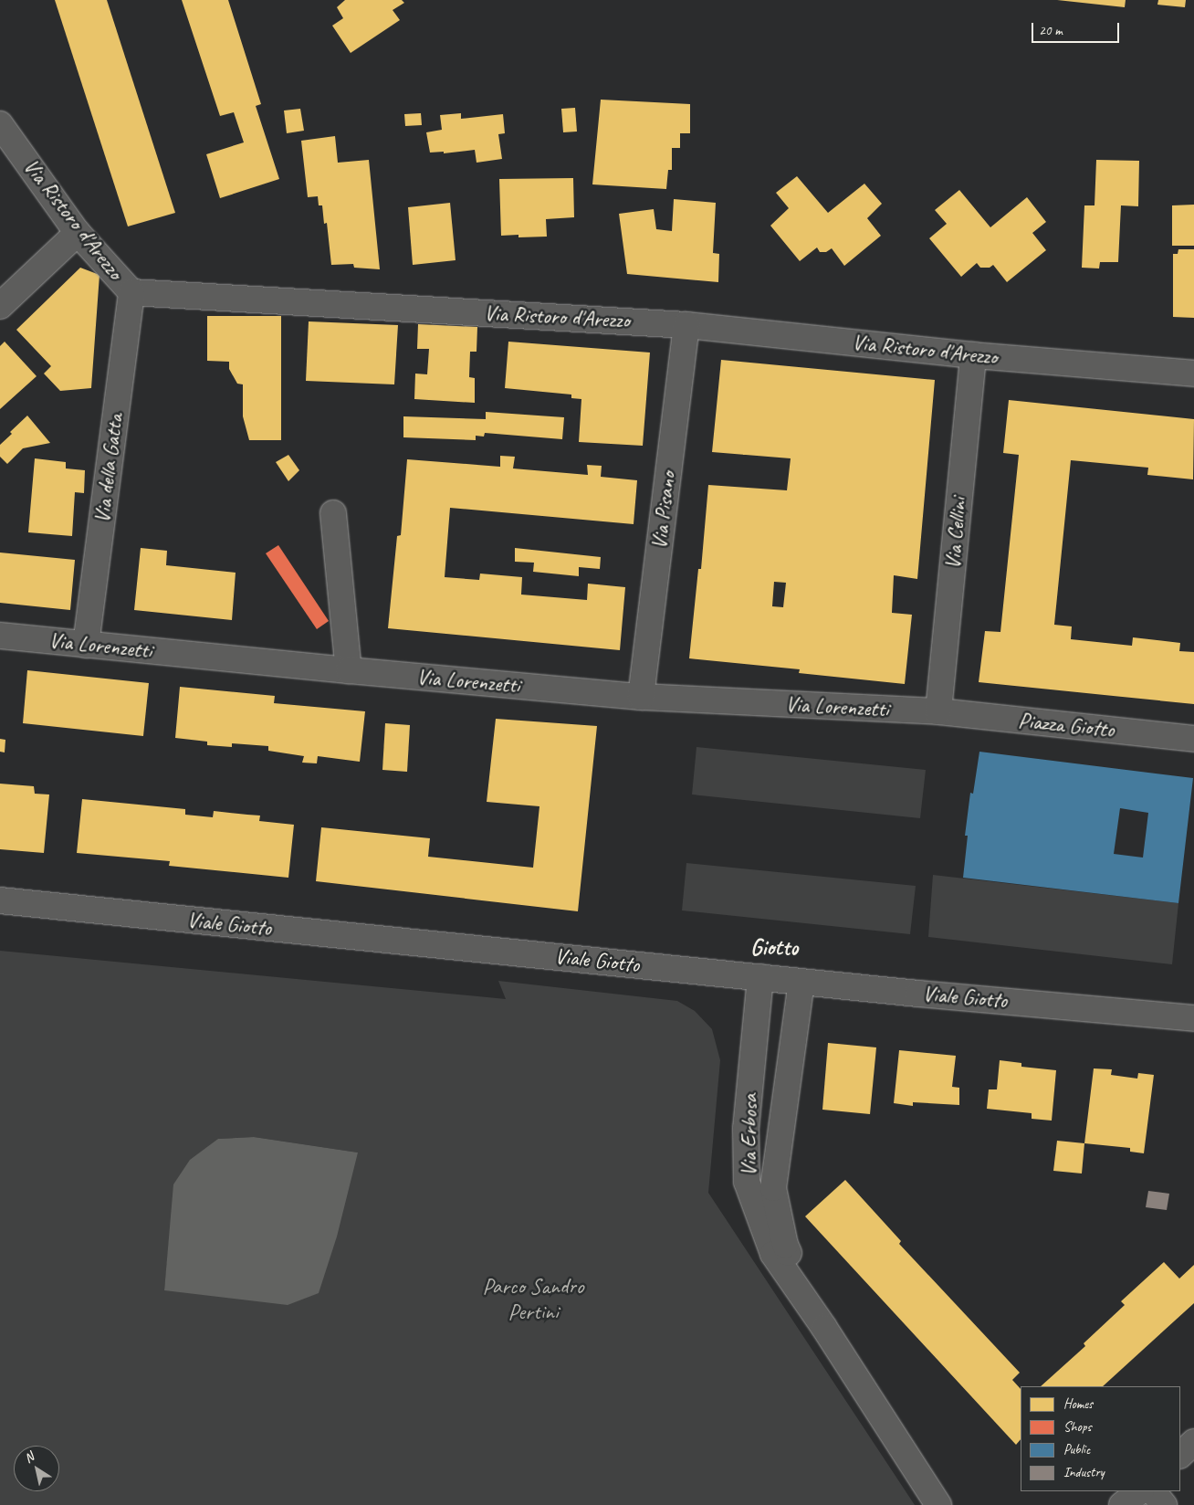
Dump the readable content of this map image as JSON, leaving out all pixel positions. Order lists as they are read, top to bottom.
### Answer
{
  "streets": {
    "street": [
      "Via Ristoro d'Arezzo",
      "Via della Gatta",
      "Via Pisano",
      "Via Cellini",
      "Via Lorenzetti",
      "Piazza Giotto",
      "Viale Giotto",
      "Via Erbosa"
    ]
  },
  "crossings": [
    ["Via Ristoro d'Arezzo", "Via della Gatta"],
    ["Via Ristoro d'Arezzo", "Via Pisano"],
    ["Via Ristoro d'Arezzo", "Via Cellini"],
    ["Via della Gatta", "Via Lorenzetti"],
    ["Via Pisano", "Via Lorenzetti"],
    ["Via Cellini", "Via Lorenzetti"],
    ["Via Cellini", "Piazza Giotto"],
    ["Via Lorenzetti", "Piazza Giotto"],
    ["Viale Giotto", "Via Erbosa"]
  ],
  "districts": ["Giotto"],
  "parks": ["Parco Sandro Pertini"],
  "legend": [
    "Homes",
    "Shops",
    "Public",
    "Industry"
  ],
  "scale_bar": "20 m",
  "north": "top left"
}
